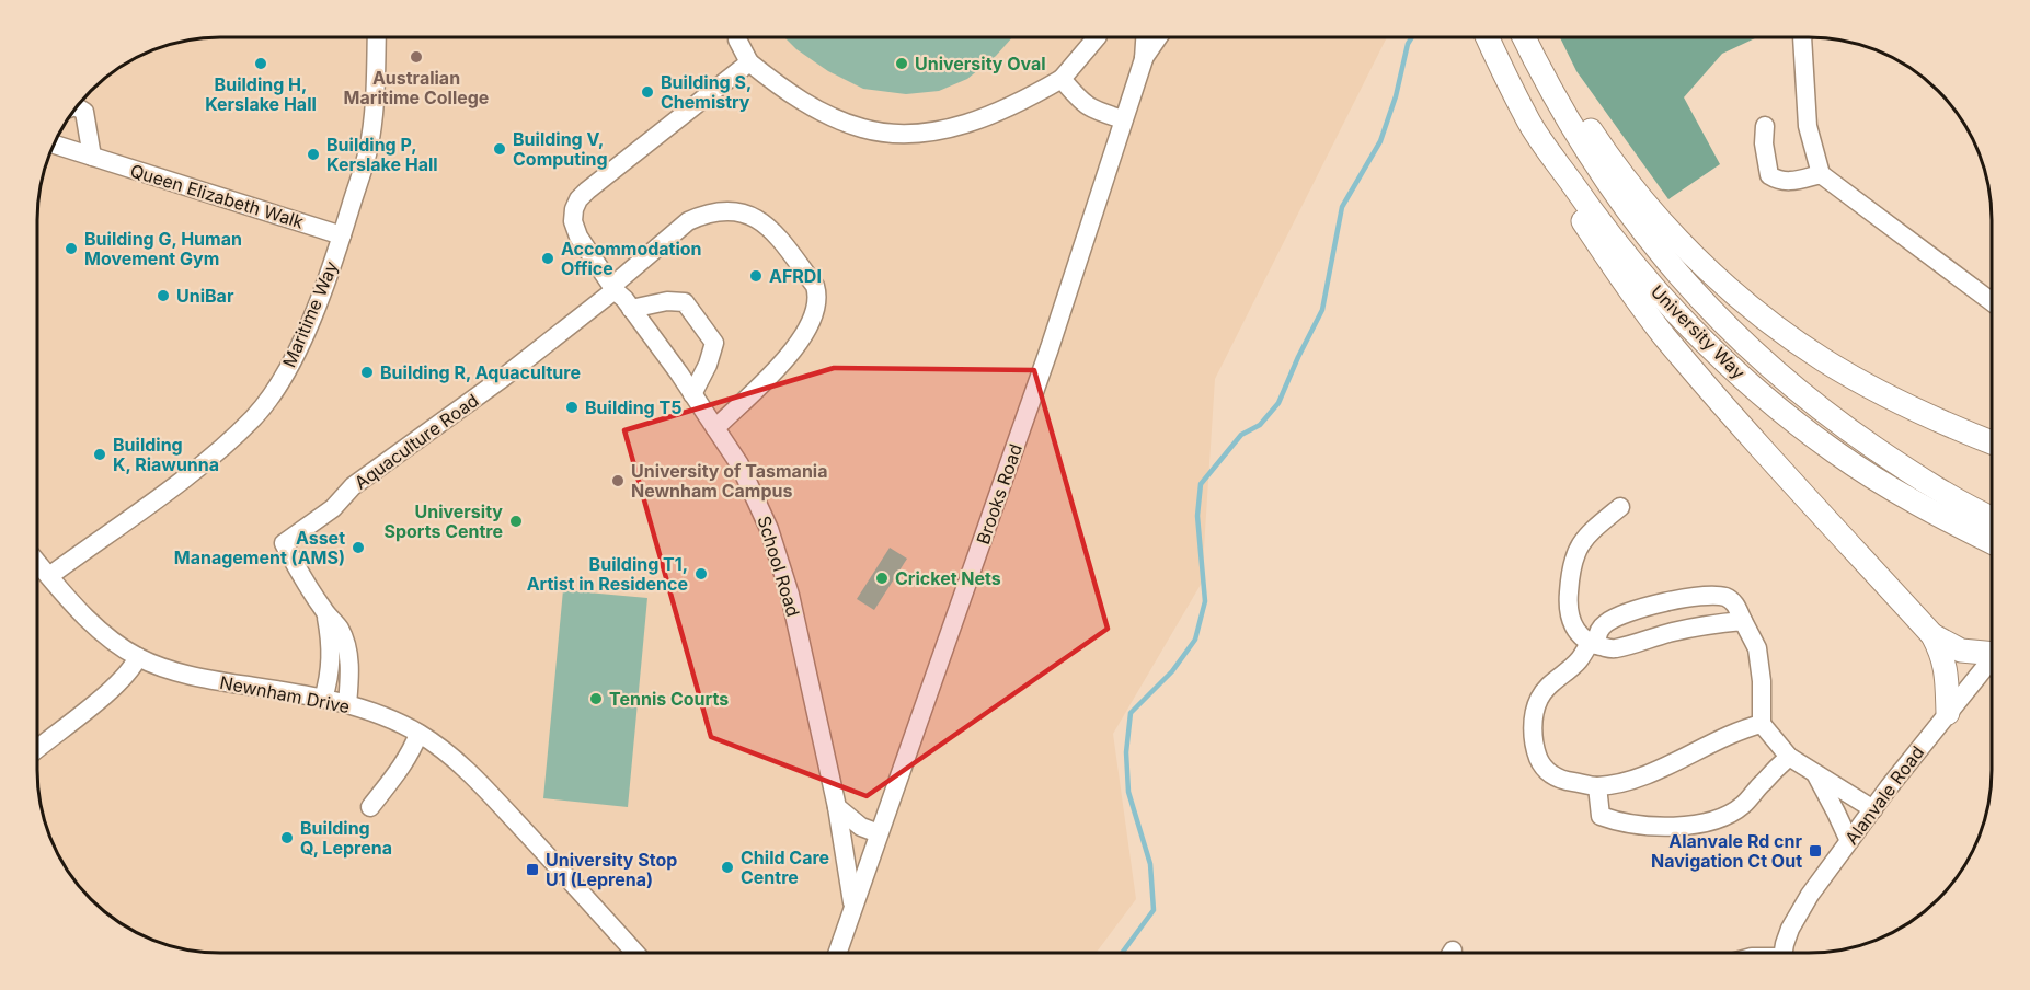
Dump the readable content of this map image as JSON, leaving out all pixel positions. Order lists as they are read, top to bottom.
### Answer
{
  "streets": {
    "main road": ["University Way"],
    "street": [
      "Queen Elizabeth Walk",
      "Maritime Way",
      "Aquaculture Road",
      "Brooks Road",
      "School Road",
      "Newnham Drive",
      "Alanvale Road"
    ]
  },
  "crossings": [
    ["Queen Elizabeth Walk", "Maritime Way"],
    ["Maritime Way", "Newnham Drive"],
    ["Aquaculture Road", "School Road"],
    ["Aquaculture Road", "Newnham Drive"],
    ["Brooks Road", "School Road"]
  ],
  "places": {
    "other": [
      "Australian Maritime College",
      "Building H, Kerslake Hall",
      "University Oval",
      "Building S, Chemistry",
      "Building V, Computing",
      "Building P, Kerslake Hall",
      "Building G, Human Movement Gym",
      "Accommodation Office",
      "AFRDI",
      "UniBar",
      "Building R, Aquaculture",
      "Building T5",
      "Building K, Riawunna",
      "University of Tasmania Newnham Campus",
      "University Sports Centre",
      "Asset Management (AMS)",
      "Building T1, Artist in Residence",
      "Cricket Nets",
      "Tennis Courts",
      "Building Q, Leprena",
      "Child Care Centre"
    ],
    "transit": ["Alanvale Rd cnr Navigation Ct Out", "University Stop U1 (Leprena)"]
  }
}
